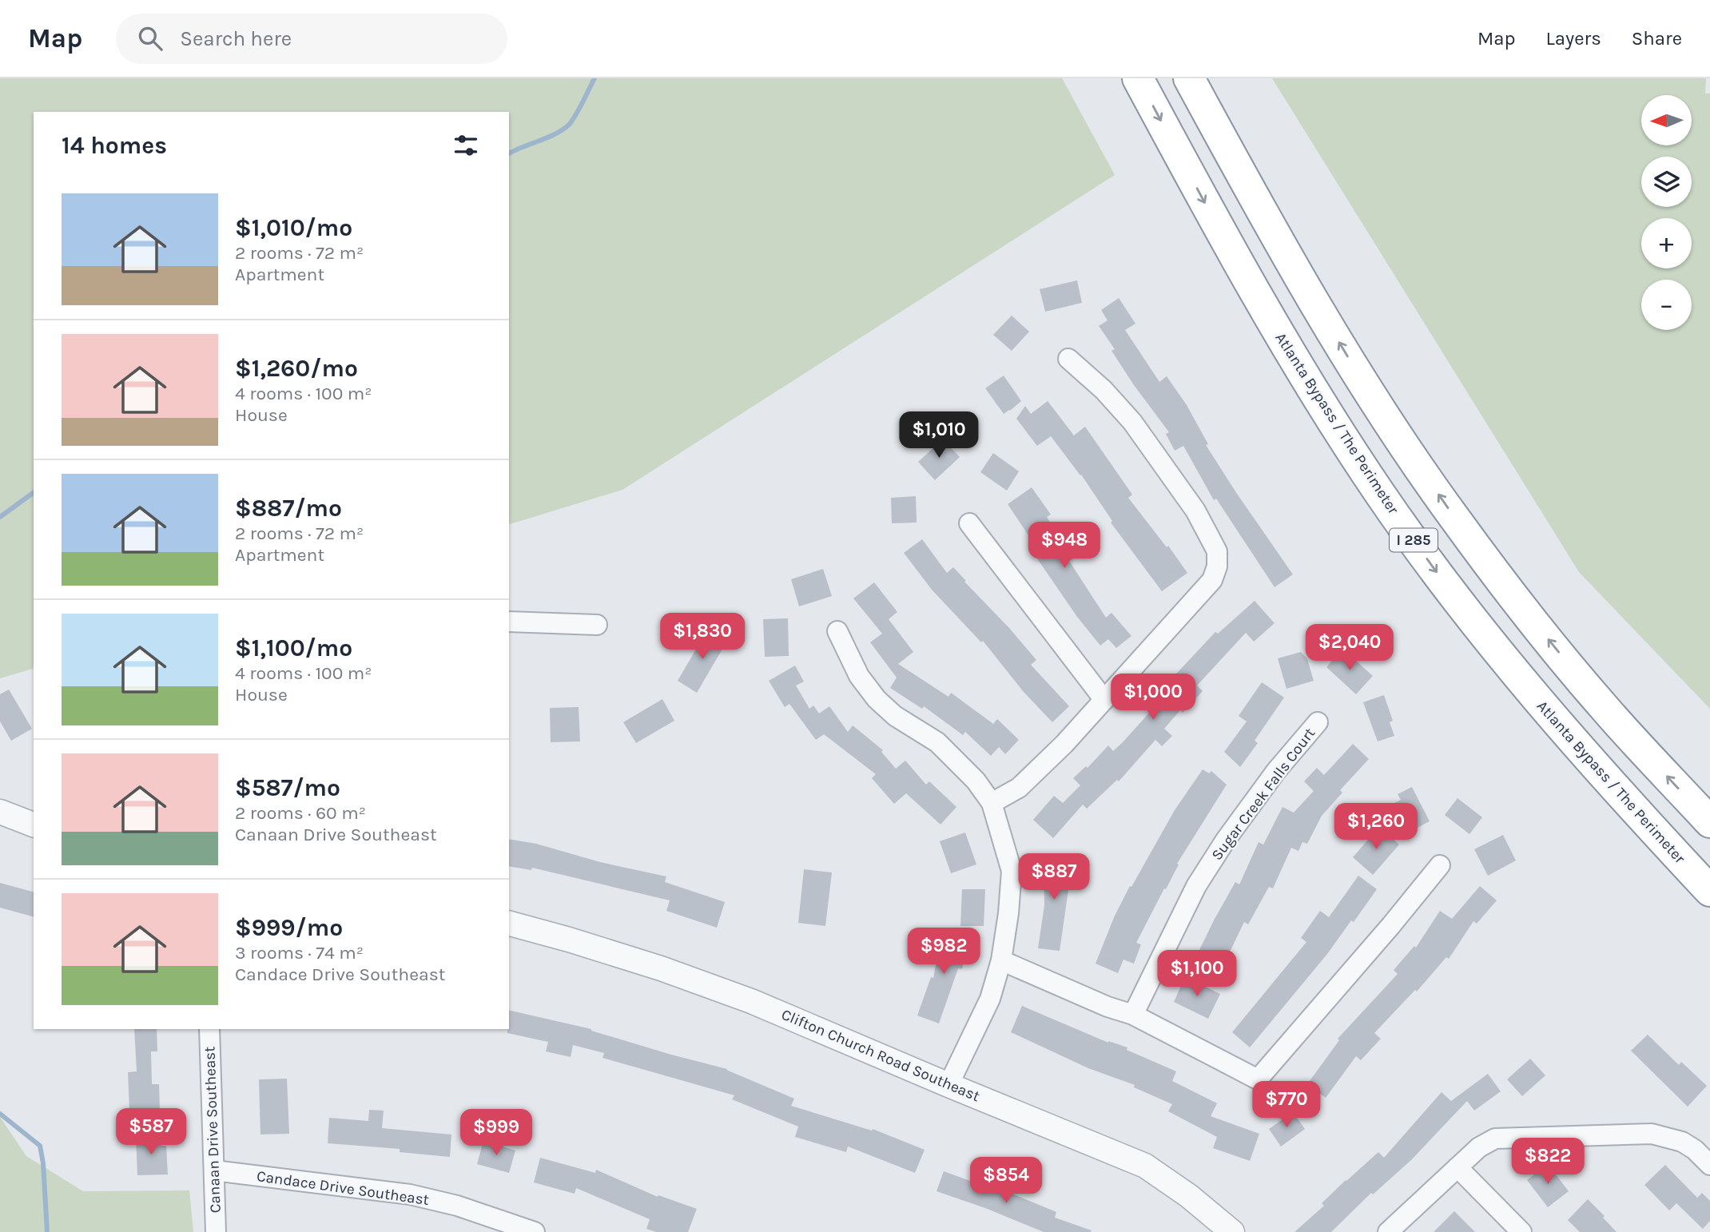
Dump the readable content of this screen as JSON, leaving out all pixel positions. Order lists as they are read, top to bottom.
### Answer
{
  "streets": {
    "highway": ["Atlanta Bypass / The Perimeter", "I 285"],
    "street": [
      "Sugar Creek Falls Court",
      "Clifton Church Road Southeast",
      "Canaan Drive Southeast",
      "Candace Drive Southeast"
    ]
  },
  "crossings": [
    ["Canaan Drive Southeast", "Candace Drive Southeast"]
  ],
  "north": "left",
  "page": {
    "header": "Map",
    "search": "Search here",
    "nav": ["Map", "Layers", "Share"],
    "map_buttons": ["+", "−"],
    "heading": "14 homes",
    "list": [
      {
        "name": "$1,010/mo",
        "note": "2 rooms · 72 m² · Apartment"
      },
      {
        "name": "$1,260/mo",
        "note": "4 rooms · 100 m² · House"
      },
      {
        "name": "$887/mo",
        "note": "2 rooms · 72 m² · Apartment"
      },
      {
        "name": "$1,100/mo",
        "note": "4 rooms · 100 m² · House"
      },
      {
        "name": "$587/mo",
        "note": "2 rooms · 60 m² · Canaan Drive Southeast"
      },
      {
        "name": "$999/mo",
        "note": "3 rooms · 74 m² · Candace Drive Southeast"
      }
    ],
    "price": [
      "$1,010",
      "$948",
      "$1,830",
      "$2,040",
      "$1,000",
      "$1,260",
      "$887",
      "$982",
      "$1,100",
      "$770",
      "$587",
      "$999",
      "$822",
      "$854"
    ]
  }
}
